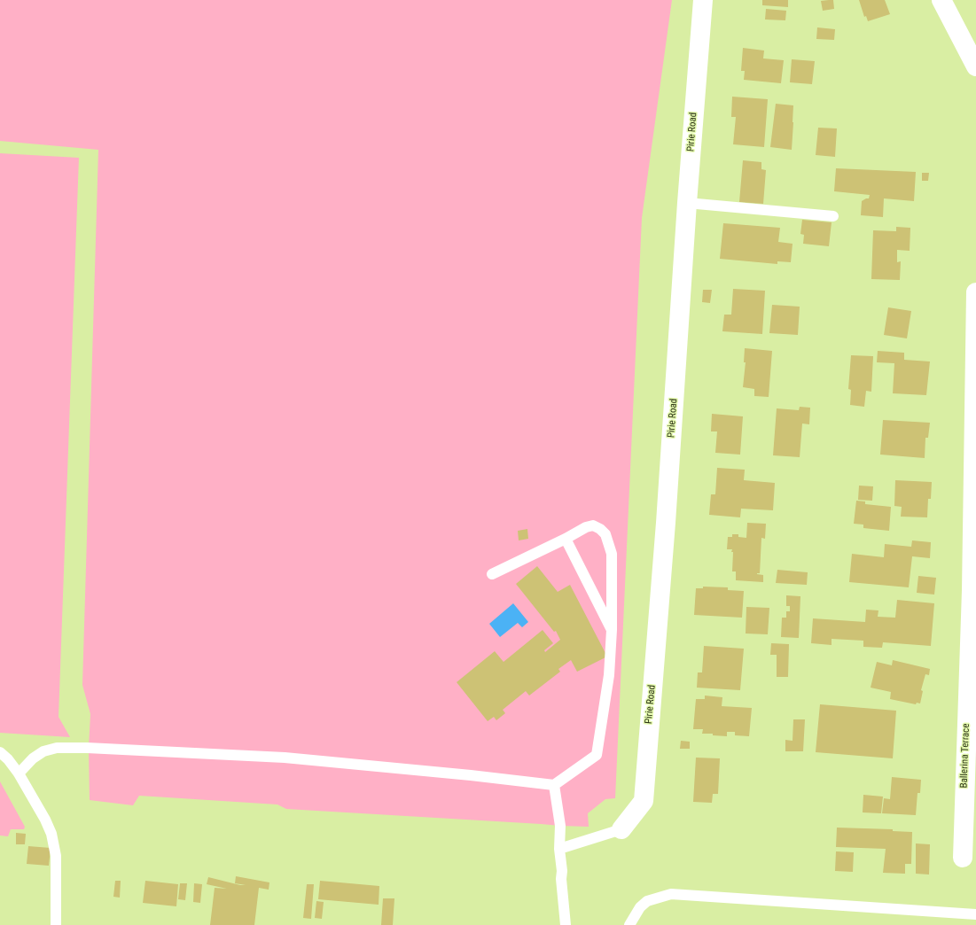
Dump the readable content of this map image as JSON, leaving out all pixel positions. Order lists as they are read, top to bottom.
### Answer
{
  "streets": {
    "street": ["Pirie Road", "Ballerina Terrace"]
  }
}
